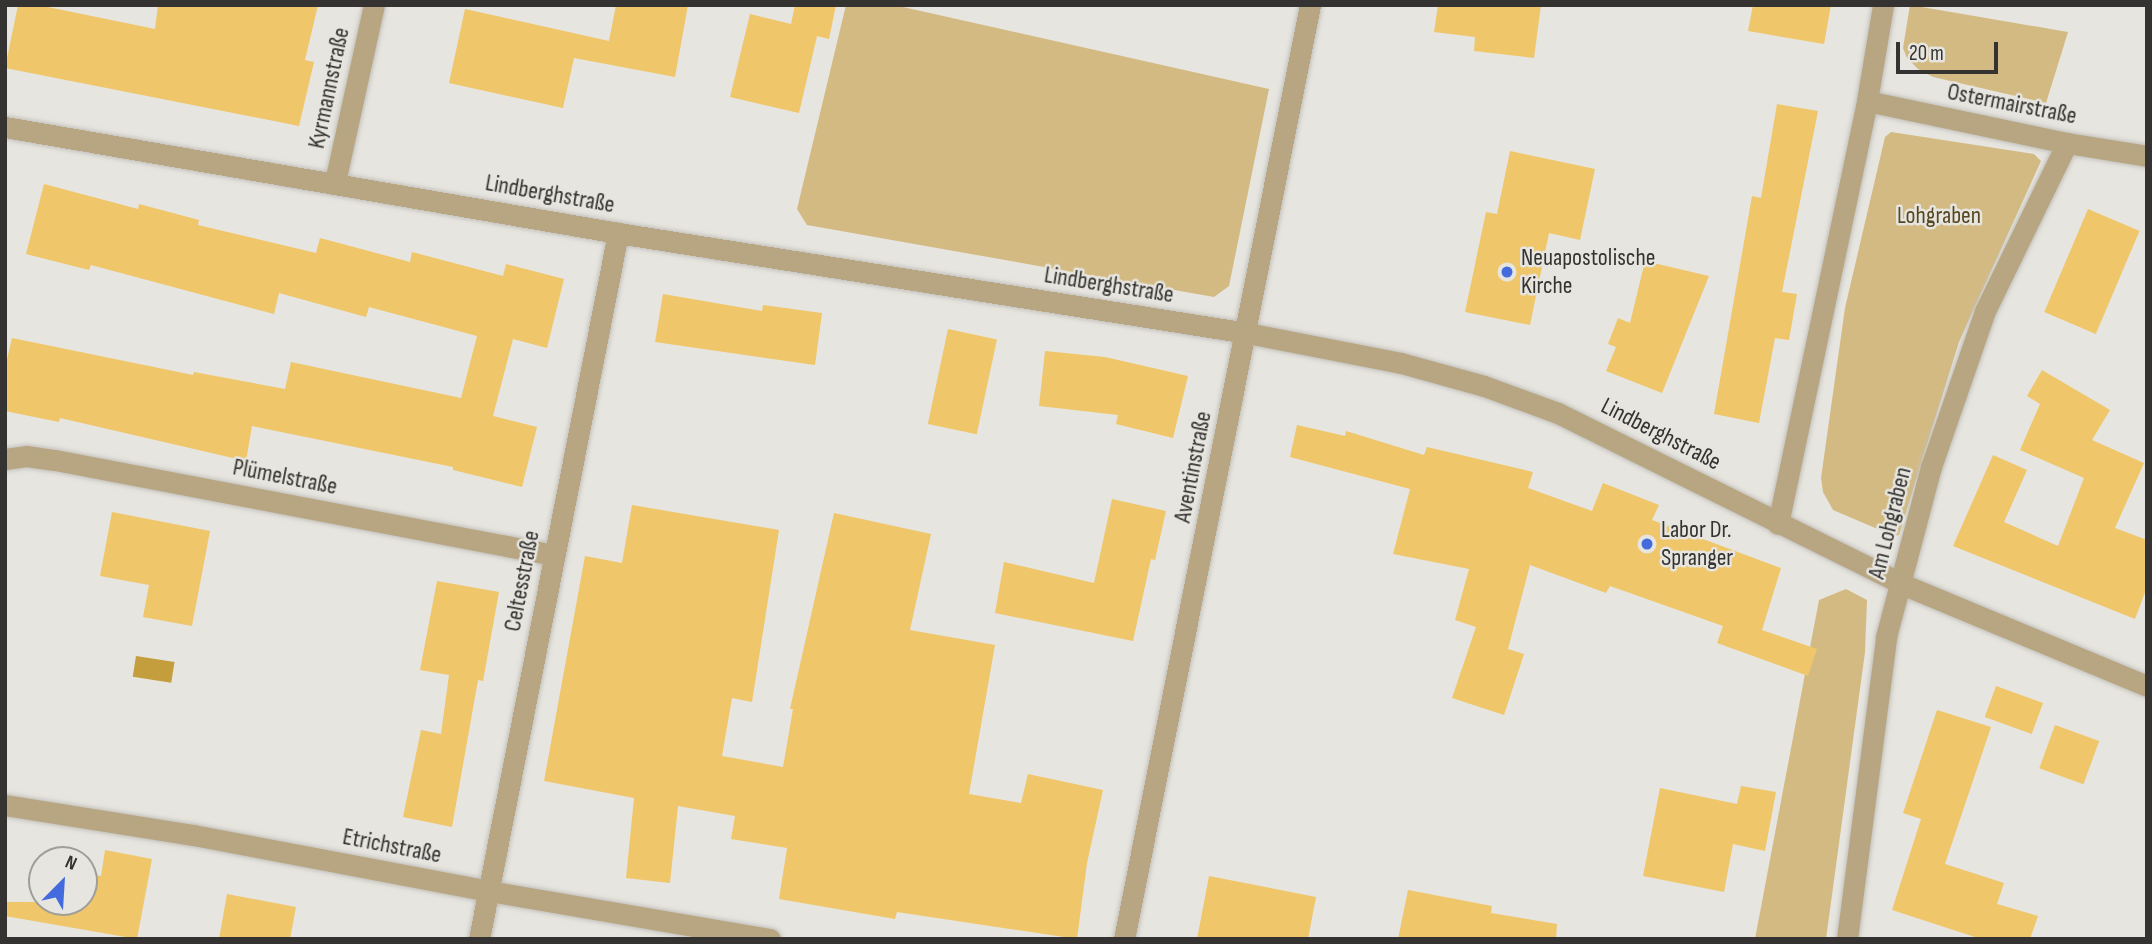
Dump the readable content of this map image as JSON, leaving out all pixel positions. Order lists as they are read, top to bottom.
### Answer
{
  "streets": {
    "street": [
      "Kyrmannstraße",
      "Ostermairstraße",
      "Lindberghstraße",
      "Aventinstraße",
      "Plümelstraße",
      "Am Lohgraben",
      "Celtesstraße",
      "Etrichstraße"
    ]
  },
  "crossings": [
    ["Kyrmannstraße", "Lindberghstraße"],
    ["Ostermairstraße", "Am Lohgraben"],
    ["Lindberghstraße", "Aventinstraße"],
    ["Lindberghstraße", "Am Lohgraben"],
    ["Lindberghstraße", "Celtesstraße"],
    ["Plümelstraße", "Celtesstraße"],
    ["Celtesstraße", "Etrichstraße"]
  ],
  "parks": ["Lohgraben"],
  "places": ["Neuapostolische Kirche", "Labor Dr. Spranger"],
  "scale_bar": "20 m",
  "north": "top right"
}
